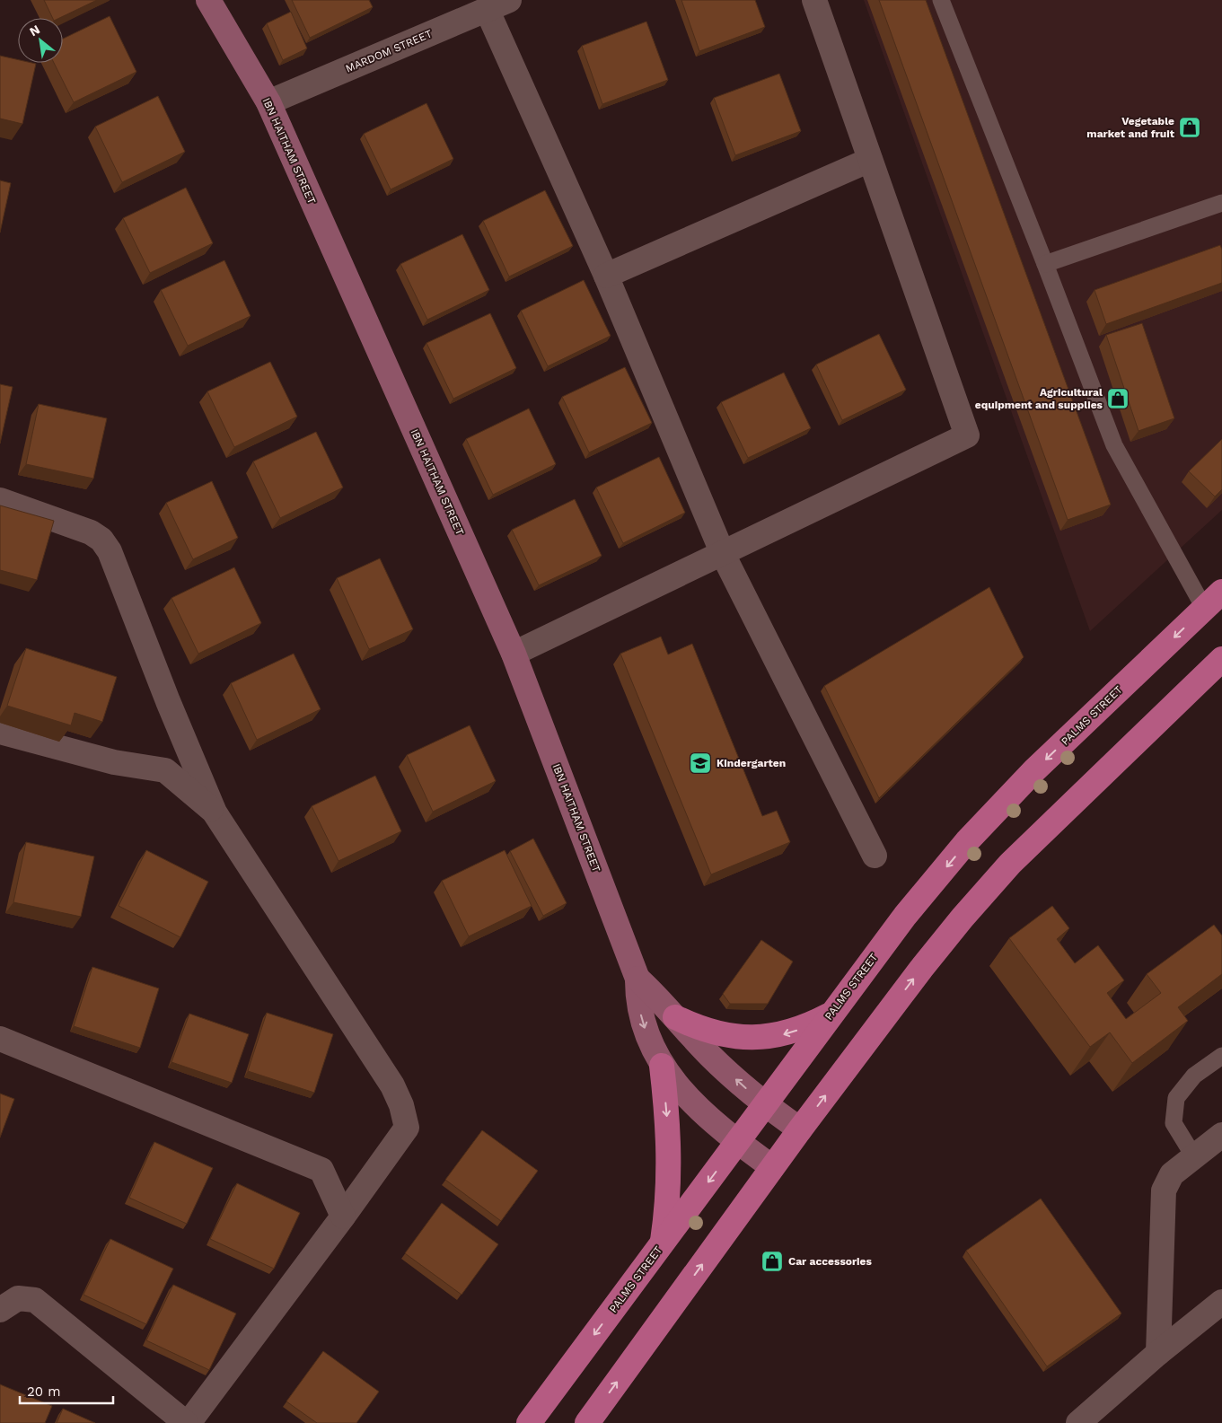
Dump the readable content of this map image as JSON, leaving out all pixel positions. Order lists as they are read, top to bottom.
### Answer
{
  "streets": {
    "main road": ["IBN HAITHAM STREET", "PALMS STREET"],
    "street": ["MARDOM STREET"]
  },
  "crossings": [
    ["MARDOM STREET", "IBN HAITHAM STREET"]
  ],
  "places": {
    "shop": ["Vegetable market and fruit", "Agricultural equipment and supplies", "Car accessories"],
    "school or university": ["Kindergarten"]
  },
  "scale_bar": "20 m",
  "north": "top left"
}
